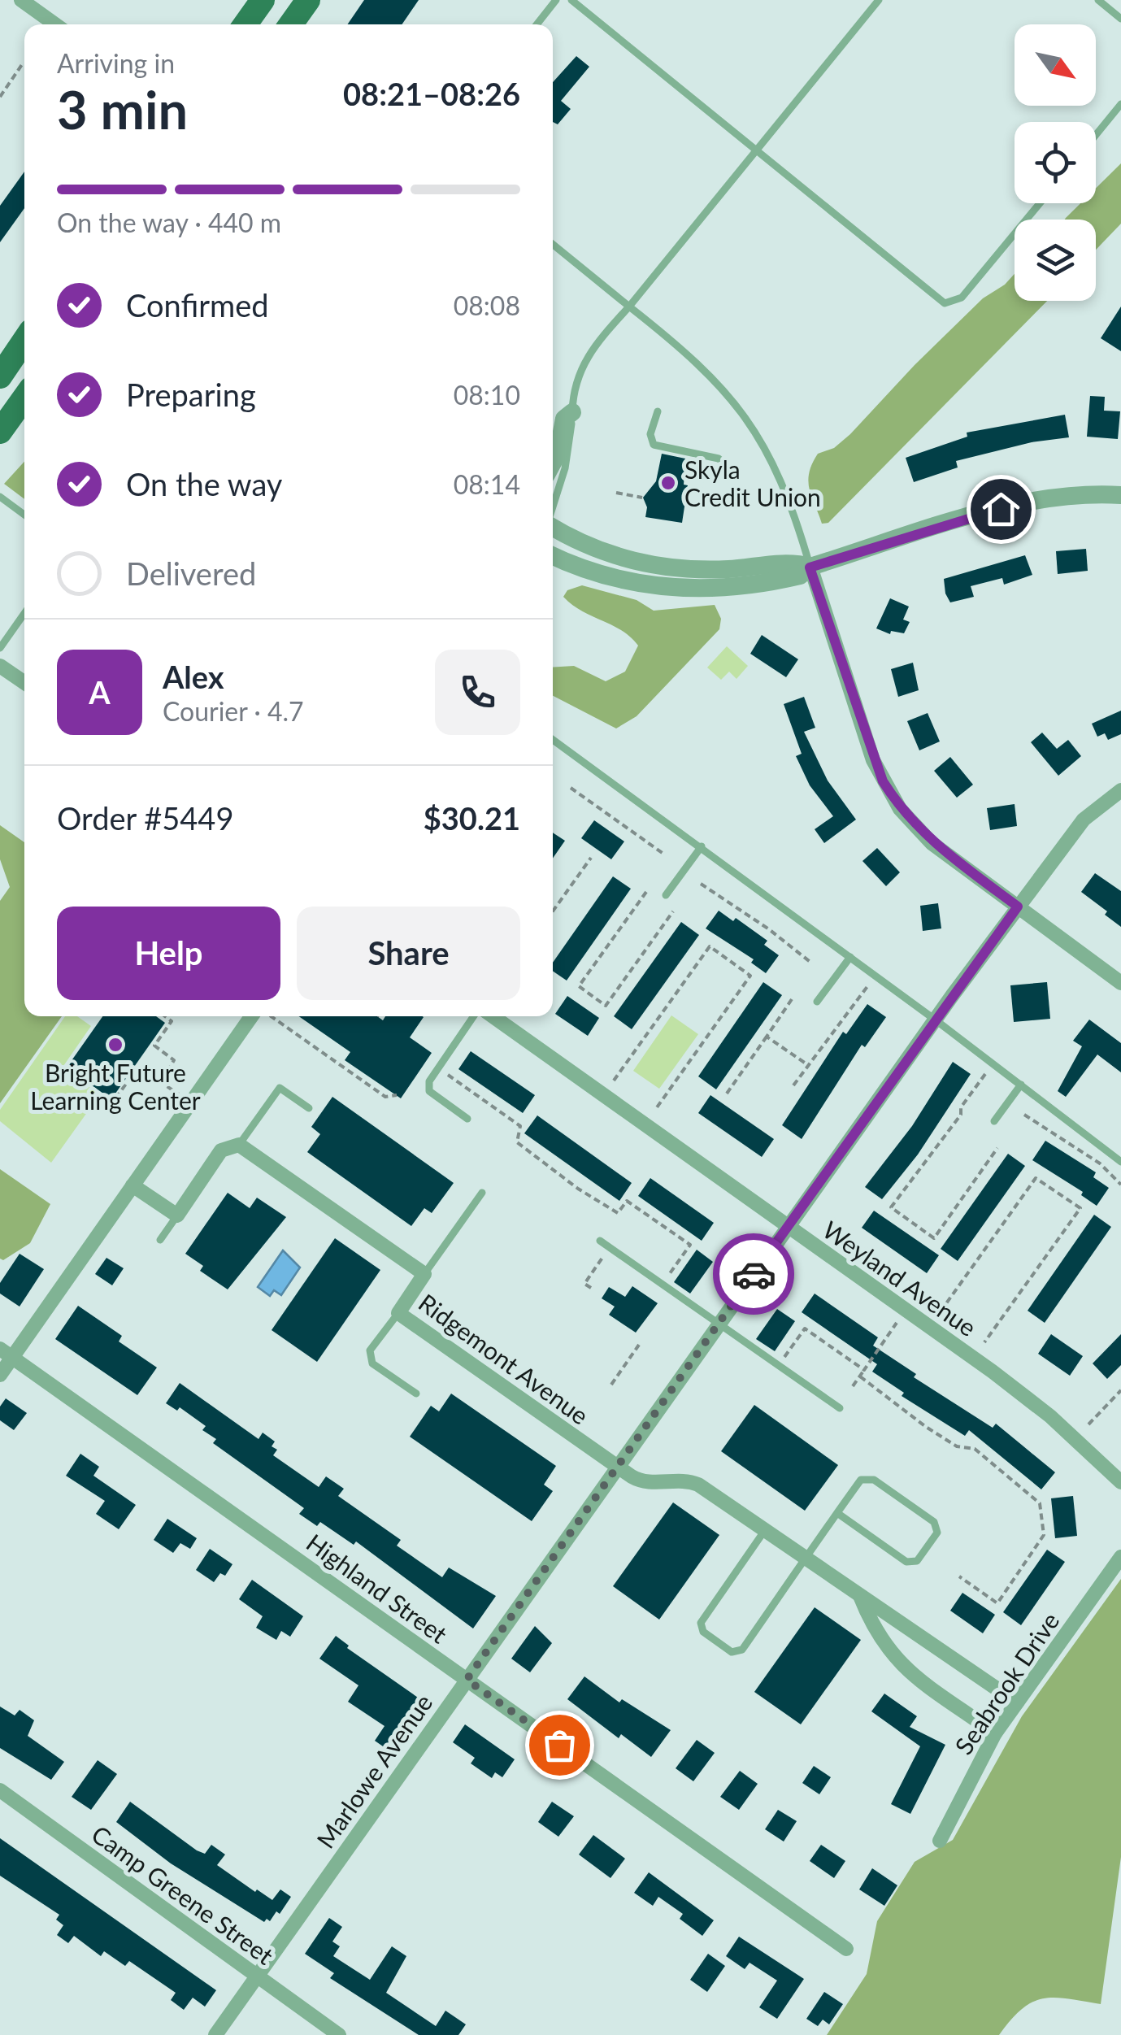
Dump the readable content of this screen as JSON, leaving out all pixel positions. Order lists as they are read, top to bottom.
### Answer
{
  "streets": {
    "street": [
      "Weyland Avenue",
      "Ridgemont Avenue",
      "Highland Street",
      "Seabrook Drive",
      "Marlowe Avenue",
      "Camp Greene Street"
    ]
  },
  "crossings": [
    ["Weyland Avenue", "Marlowe Avenue"],
    ["Ridgemont Avenue", "Seabrook Drive"],
    ["Ridgemont Avenue", "Marlowe Avenue"],
    ["Highland Street", "Marlowe Avenue"],
    ["Marlowe Avenue", "Camp Greene Street"]
  ],
  "places": ["Skyla Credit Union", "Bright Future Learning Center"],
  "north": "bottom right",
  "page": {
    "heading": ["3 min", "Arriving in", "08:21–08:26"],
    "panel": [
      "Alex",
      "Courier · 4.7",
      "Order #5449",
      "$30.21"
    ],
    "bar": "On the way · 440 m",
    "list": [
      ["Confirmed", "08:08"],
      ["Preparing", "08:10"],
      ["On the way", "08:14"],
      "Delivered"
    ],
    "round": "A",
    "buttons": ["Help", "Share"]
  }
}
